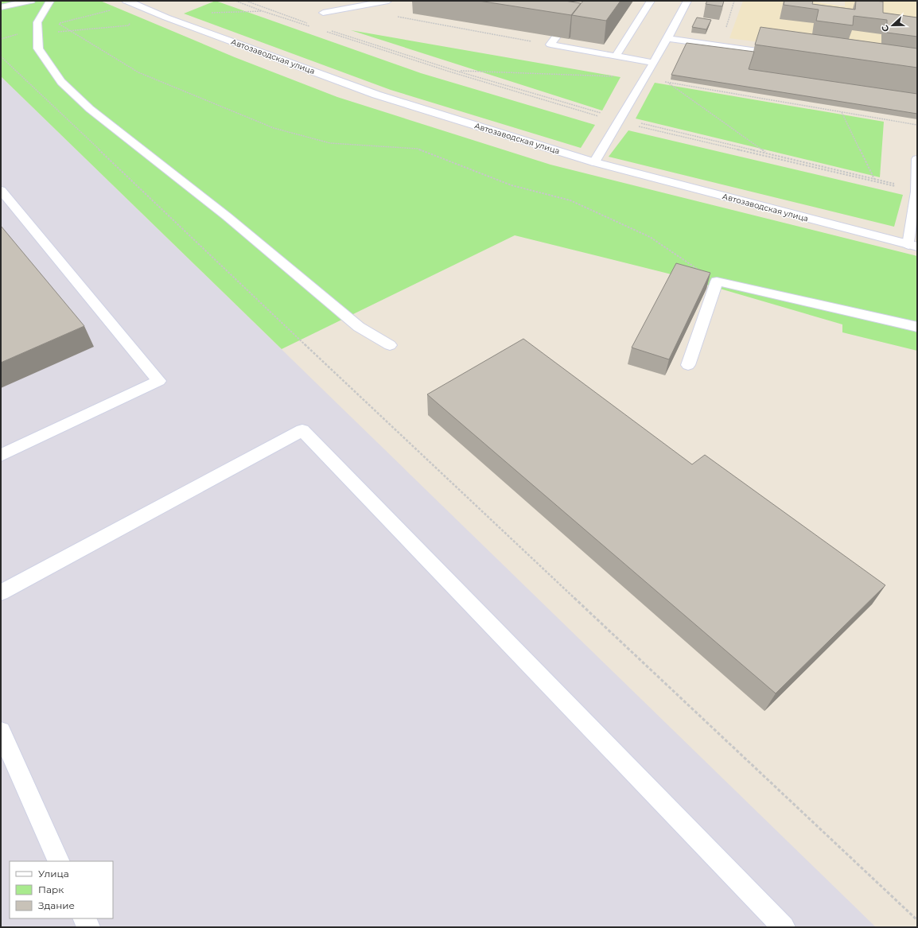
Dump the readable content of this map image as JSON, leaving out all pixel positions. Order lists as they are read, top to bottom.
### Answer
{
  "streets": {
    "main road": ["Автозаводская улица"]
  },
  "legend": ["Улица", "Парк", "Здание"],
  "north": "left"
}
